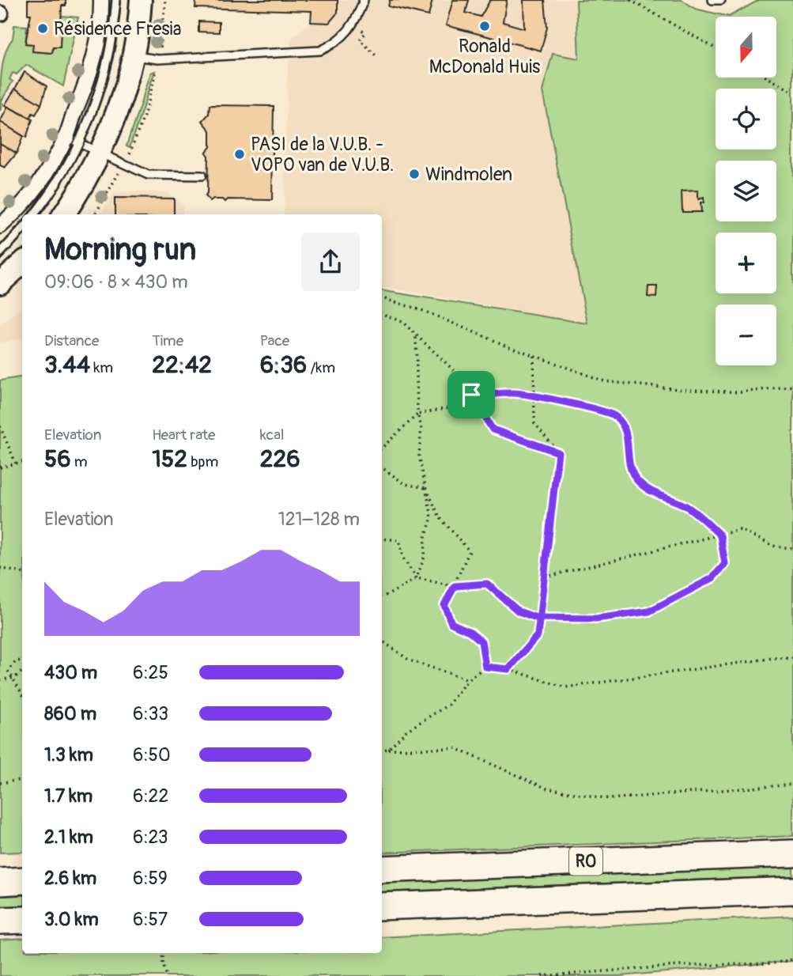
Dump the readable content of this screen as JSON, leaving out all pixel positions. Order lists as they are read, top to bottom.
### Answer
{
  "streets": {
    "highway": ["R0"]
  },
  "places": [
    "Ronald McDonald Huis",
    "Résidence Fresia",
    "PASI de la V.U.B. - VOPO van de V.U.B.",
    "Windmolen"
  ],
  "north": "bottom",
  "page": {
    "map_buttons": ["+", "−"],
    "heading": ["Morning run", "09:06 · 8 × 430 m"],
    "stats": [
      ["Distance", "3.44 km"],
      ["Time", "22:42"],
      ["Pace", "6:36 /km"],
      ["Elevation", "56 m"],
      ["Heart rate", "152 bpm"],
      ["kcal", "226"]
    ],
    "chart": ["Elevation", "121–128 m"],
    "list": [
      {
        "name": "430 m",
        "note": "6:25"
      },
      {
        "name": "860 m",
        "note": "6:33"
      },
      {
        "name": "1.3 km",
        "note": "6:50"
      },
      {
        "name": "1.7 km",
        "note": "6:22"
      },
      {
        "name": "2.1 km",
        "note": "6:23"
      },
      {
        "name": "2.6 km",
        "note": "6:59"
      },
      {
        "name": "3.0 km",
        "note": "6:57"
      }
    ]
  }
}
